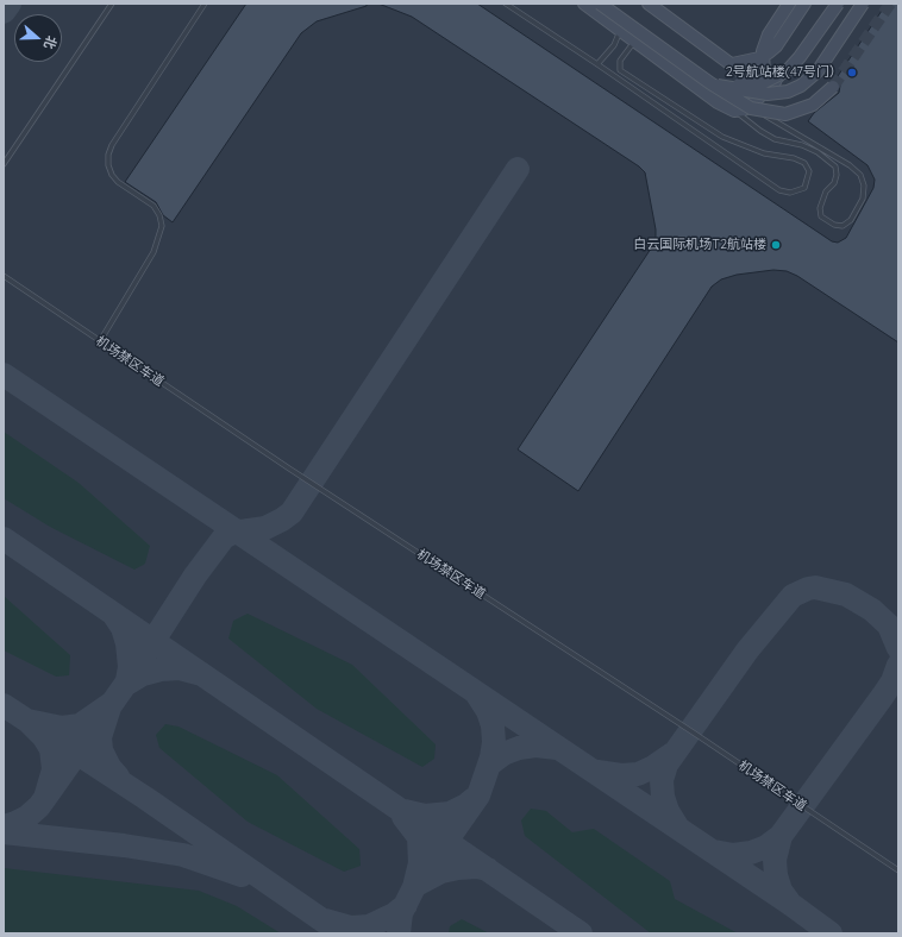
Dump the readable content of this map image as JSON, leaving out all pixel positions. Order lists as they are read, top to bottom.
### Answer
{
  "streets": {
    "lane": ["机场禁区车道"]
  },
  "places": ["2号航站楼(47号门）", "白云国际机场T2航站楼"],
  "north": "right"
}
